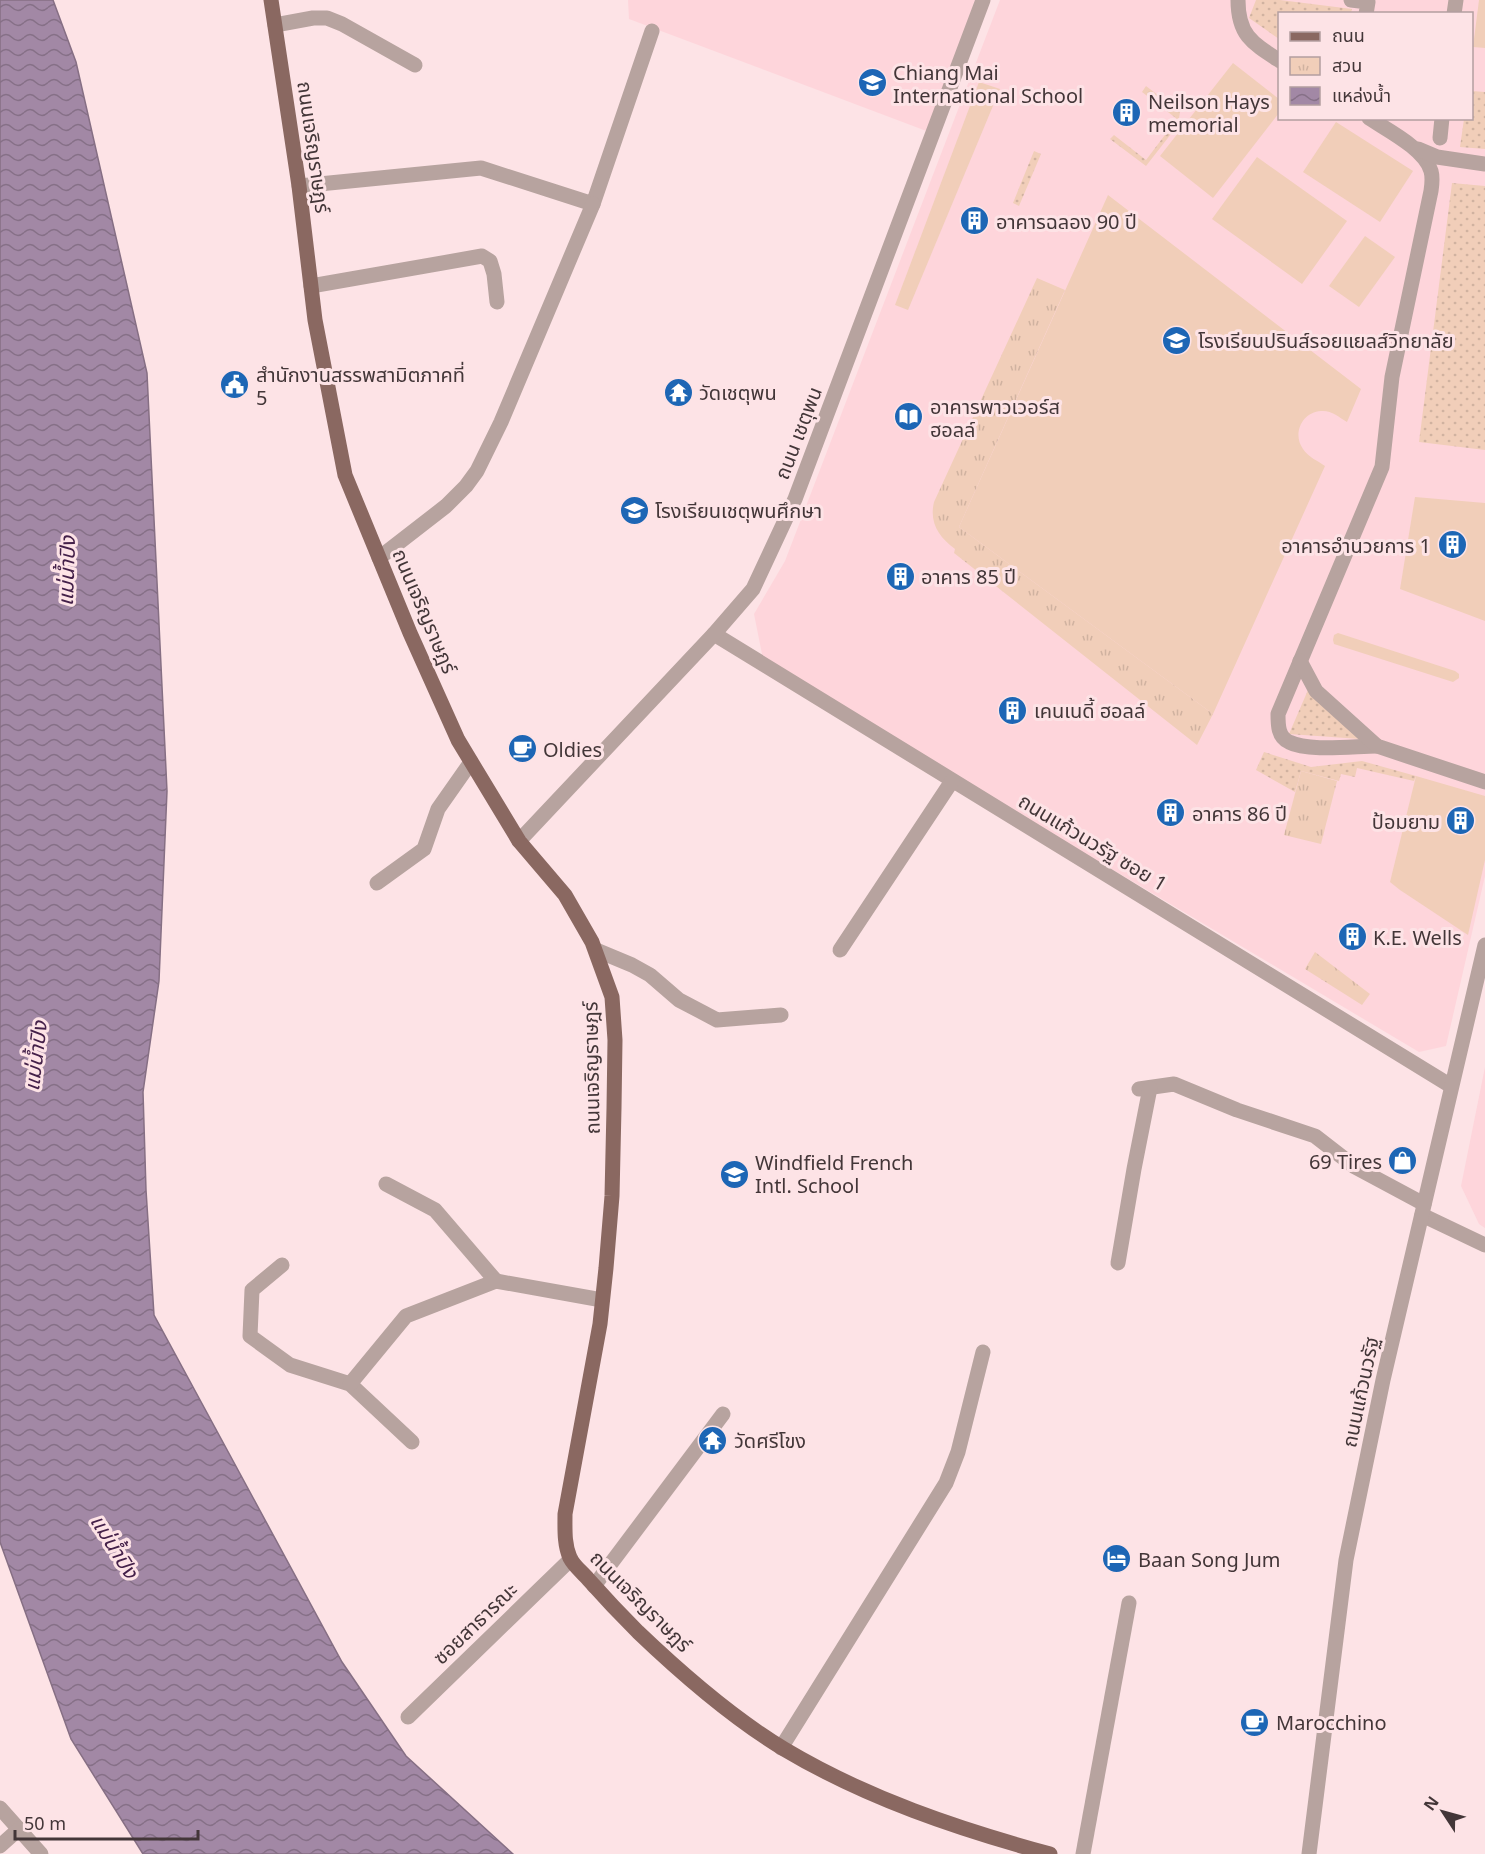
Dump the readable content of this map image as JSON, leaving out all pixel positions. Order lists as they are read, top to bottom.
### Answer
{
  "streets": {
    "main road": ["ถนนเจริญราษฎร์"],
    "street": [
      "ถนน เชตุพน",
      "ถนนแก้วนวรัฐ ซอย 1",
      "ถนนแก้วนวรัฐ",
      "ซอยสาธารณะ"
    ]
  },
  "crossings": [
    ["ถนนเจริญราษฎร์", "ถนน เชตุพน"],
    ["ถนนเจริญราษฎร์", "ซอยสาธารณะ"],
    ["ถนน เชตุพน", "ถนนแก้วนวรัฐ ซอย 1"],
    ["ถนนแก้วนวรัฐ ซอย 1", "ถนนแก้วนวรัฐ"]
  ],
  "water": ["แม่น้ำปิง"],
  "places": {
    "school or university": [
      "Chiang Mai International School",
      "โรงเรียนปรินส์รอยแยลส์วิทยาลัย",
      "โรงเรียนเชตุพนศึกษา",
      "Windfield French Intl. School"
    ],
    "building": [
      "Neilson Hays memorial",
      "อาคารฉลอง 90 ปี",
      "อาคารอำนวยการ 1",
      "อาคาร 85 ปี",
      "เคนเนดี้ ฮอลล์",
      "อาคาร 86 ปี",
      "ป้อมยาม",
      "K.E. Wells"
    ],
    "public building": ["สำนักงานสรรพสามิตภาคที่ 5"],
    "temple": ["วัดเชตุพน", "วัดศรีโขง"],
    "library": ["อาคารพาวเวอร์ส ฮอลล์"],
    "cafe": ["Oldies", "Marocchino"],
    "shop": ["69 Tires"],
    "hotel": ["Baan Song Jum"]
  },
  "legend": ["ถนน", "สวน", "แหล่งน้ำ"],
  "scale_bar": "50 m",
  "north": "top left"
}
